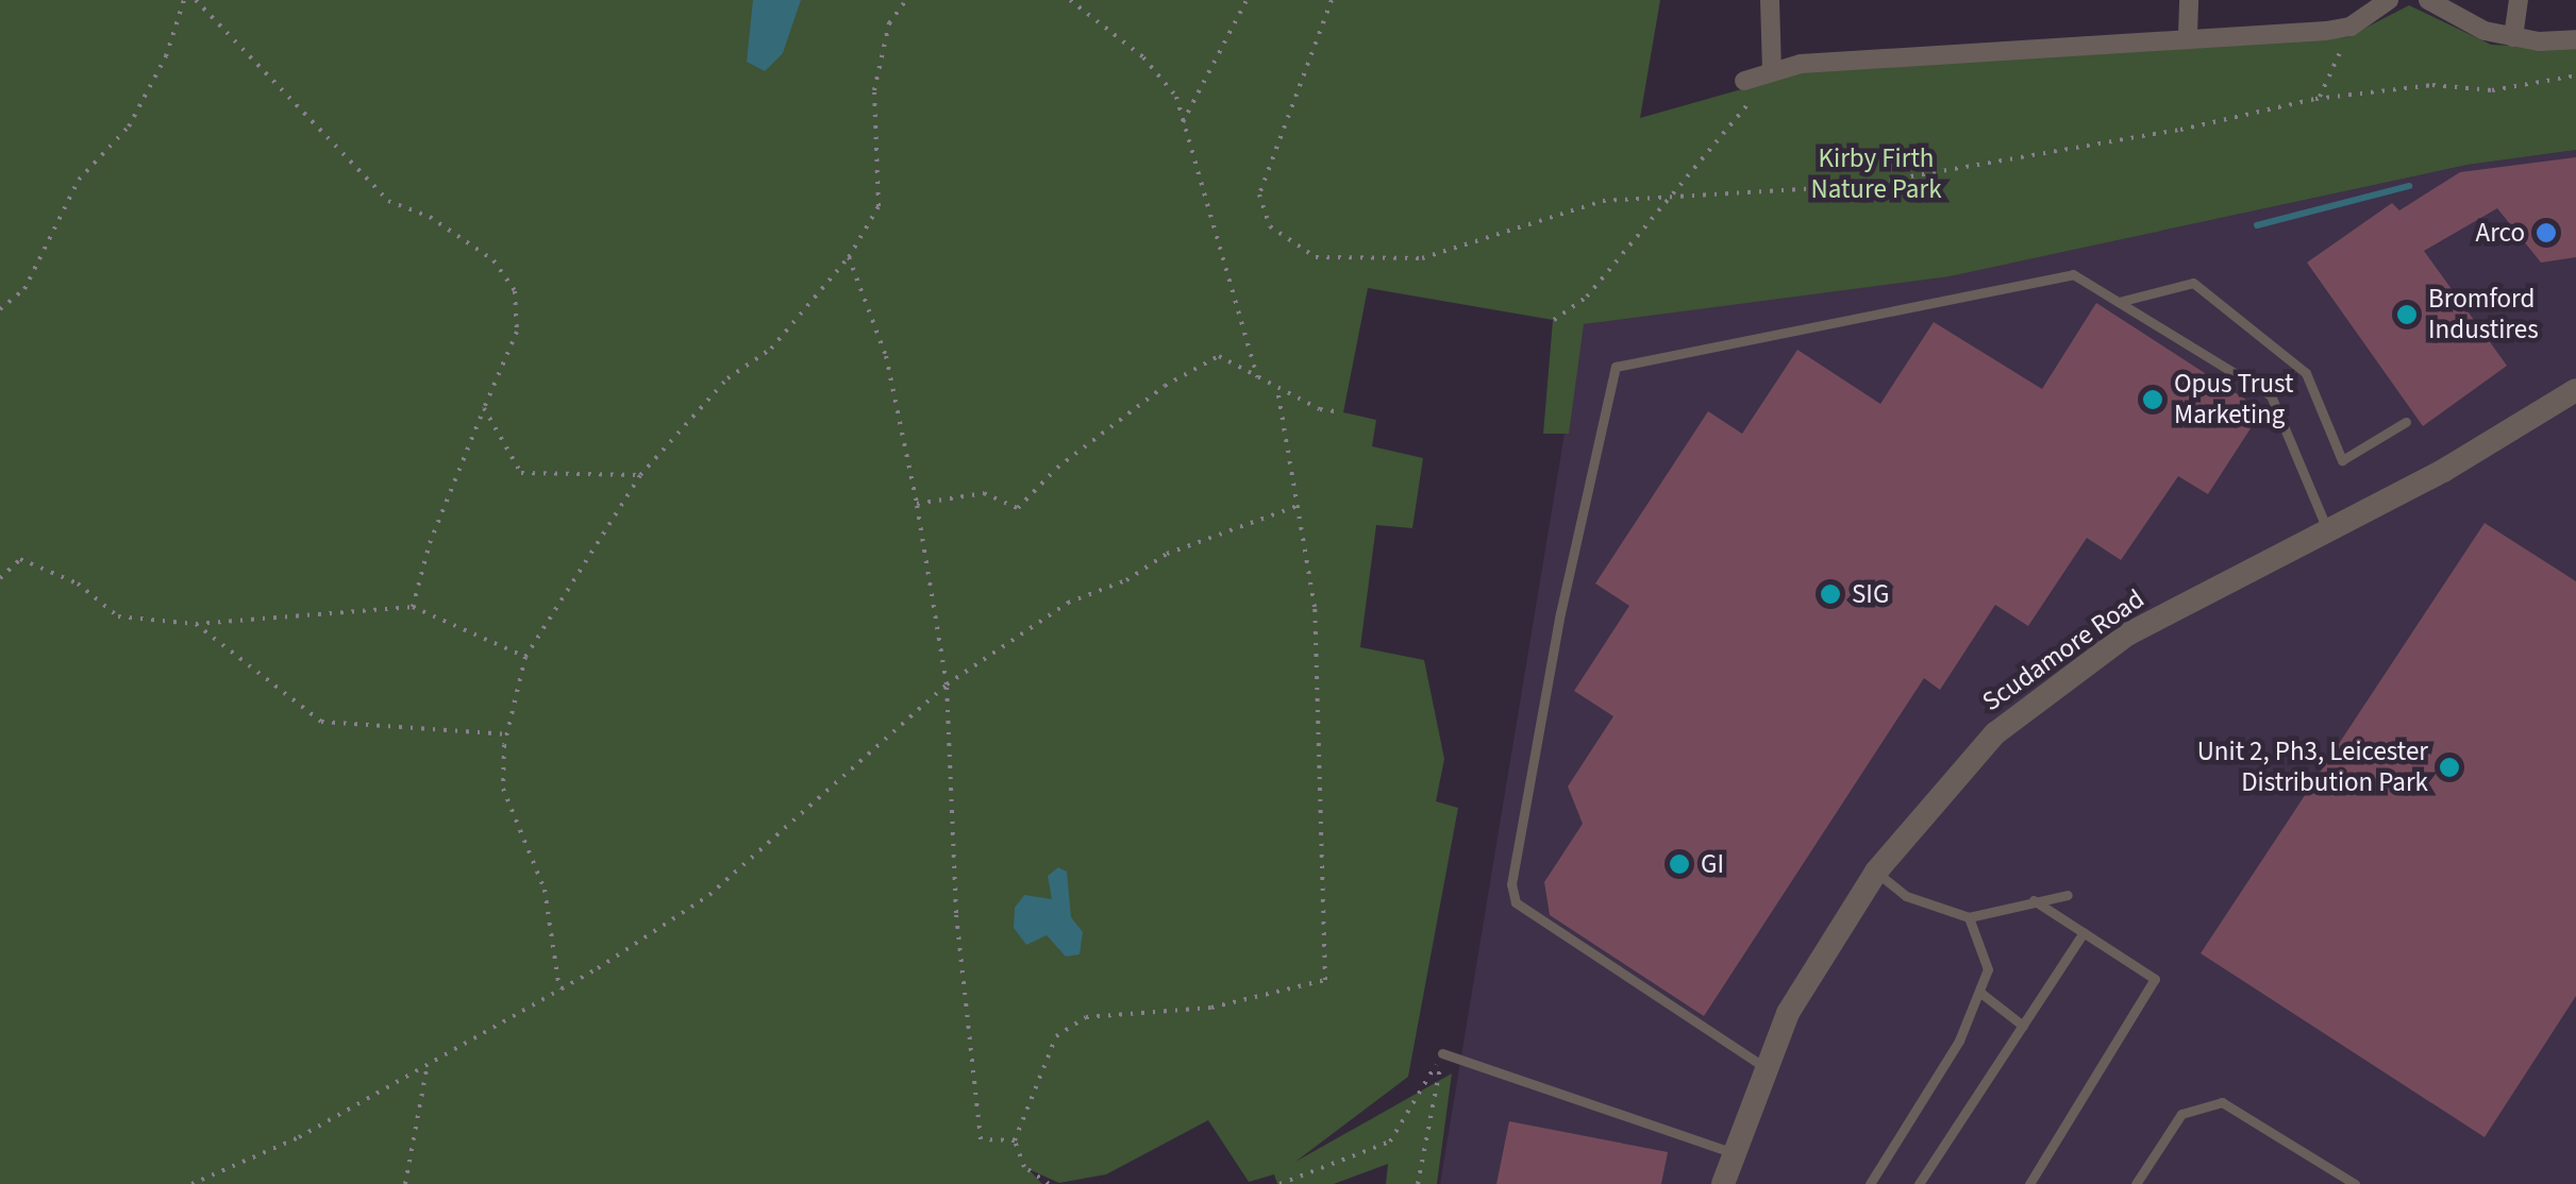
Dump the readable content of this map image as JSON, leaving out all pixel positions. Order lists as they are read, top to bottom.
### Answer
{
  "streets": {
    "street": ["Scudamore Road"]
  },
  "parks": ["Kirby Firth Nature Park"],
  "places": [
    "Arco",
    "Bromford Industires",
    "Opus Trust Marketing",
    "SIG",
    "Unit 2, Ph3, Leicester Distribution Park",
    "GI"
  ]
}
